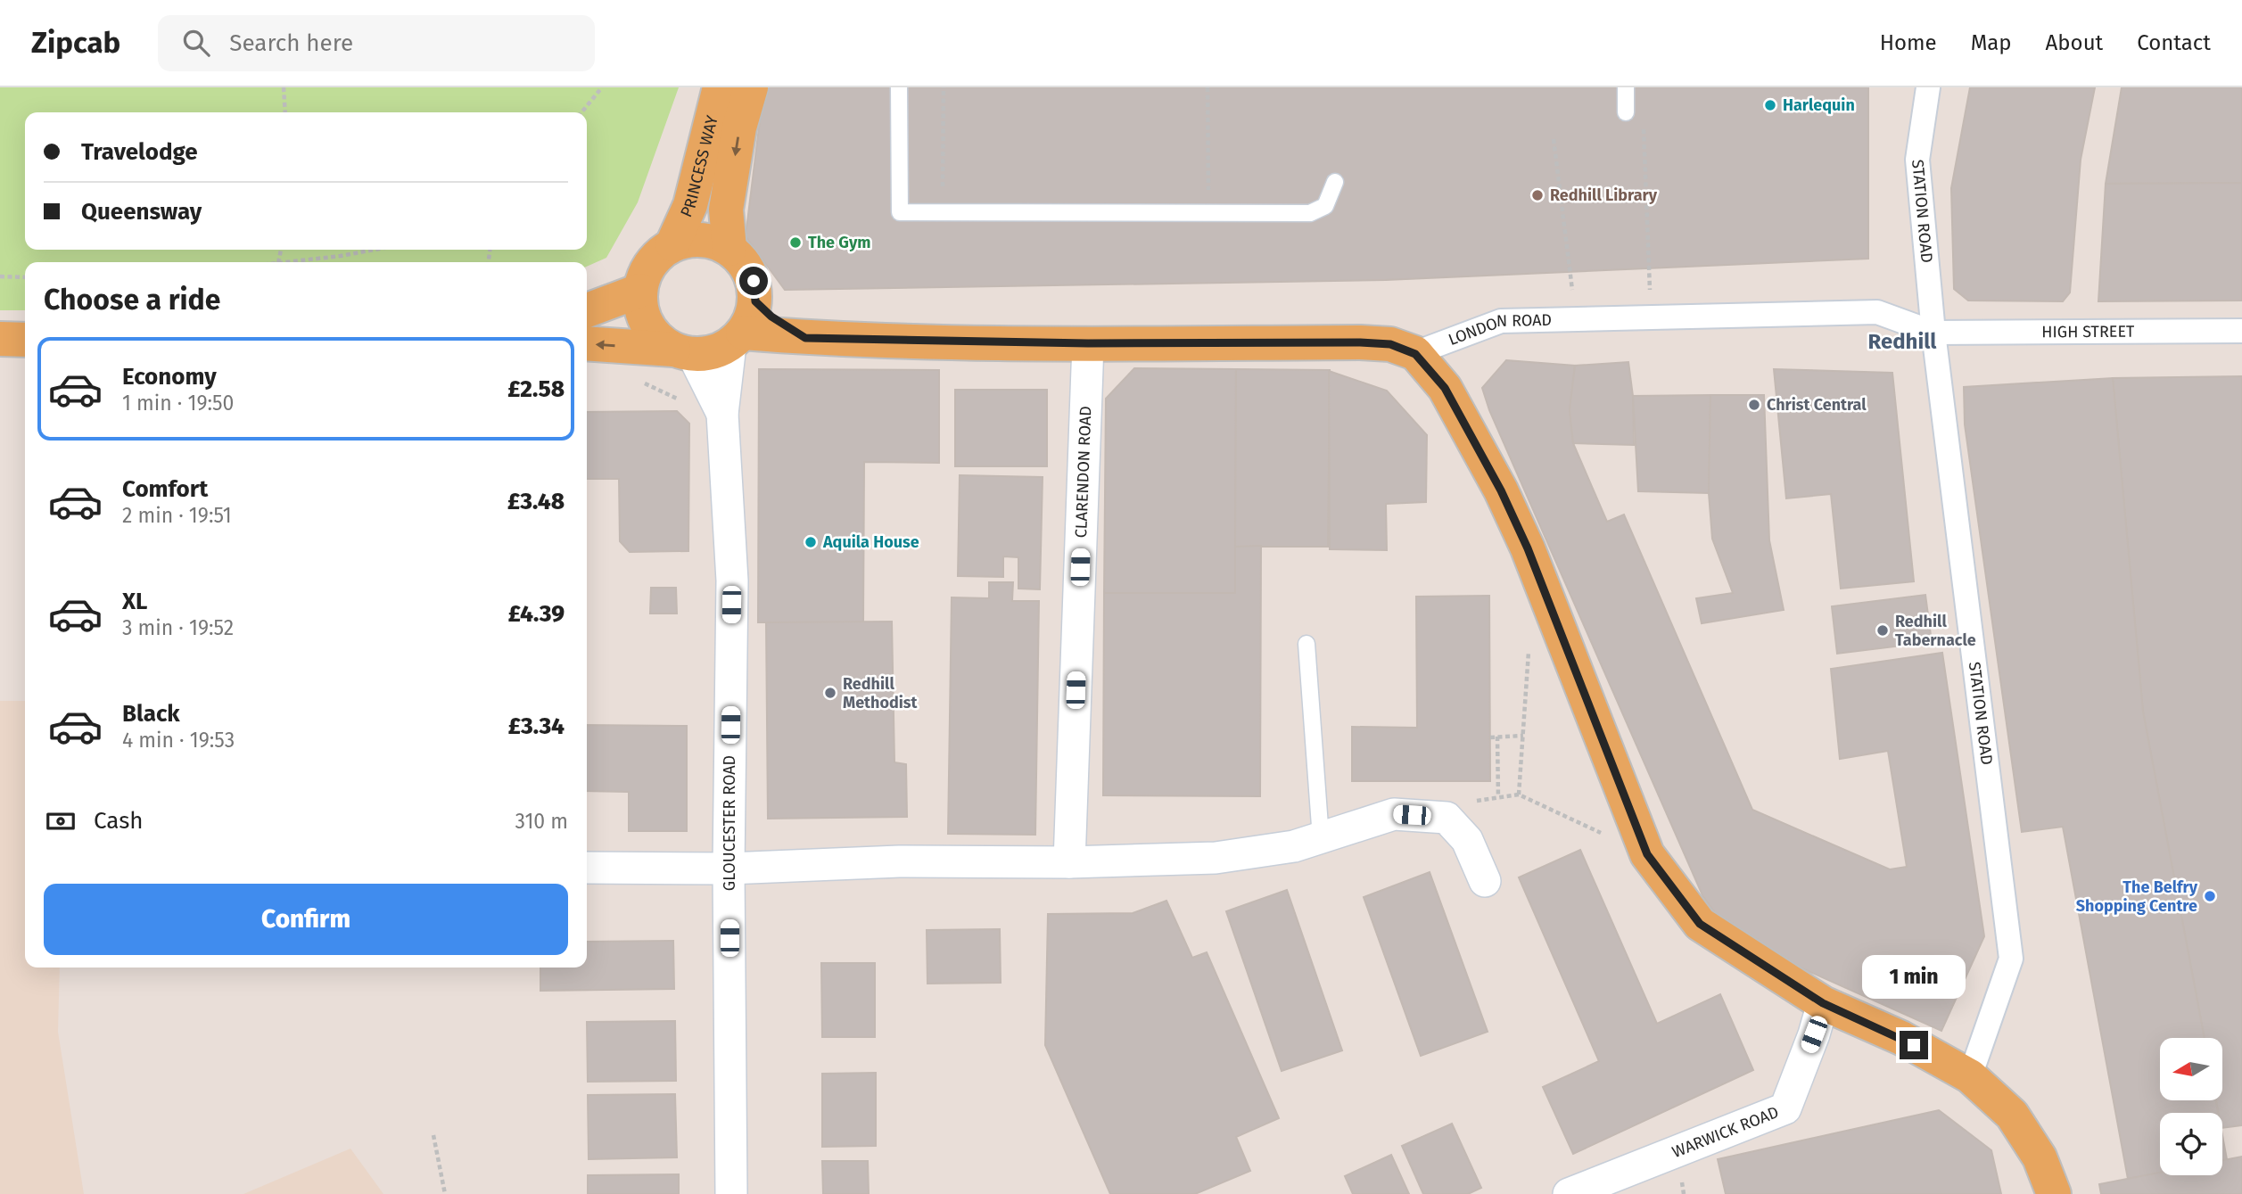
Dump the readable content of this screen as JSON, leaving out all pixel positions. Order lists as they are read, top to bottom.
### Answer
{
  "streets": {
    "main road": ["PRINCESS WAY"],
    "street": [
      "STATION ROAD",
      "LONDON ROAD",
      "HIGH STREET",
      "CLARENDON ROAD",
      "GLOUCESTER ROAD",
      "WARWICK ROAD"
    ]
  },
  "crossings": [
    ["PRINCESS WAY", "GLOUCESTER ROAD"],
    ["STATION ROAD", "LONDON ROAD"],
    ["STATION ROAD", "HIGH STREET"],
    ["LONDON ROAD", "HIGH STREET"]
  ],
  "districts": ["Redhill"],
  "places": [
    "Harlequin",
    "Redhill Library",
    "The Gym",
    "Christ Central",
    "Aquila House",
    "Redhill Tabernacle",
    "Redhill Methodist",
    "The Belfry Shopping Centre"
  ],
  "north": "left",
  "page": {
    "header": "Zipcab",
    "search": "Search here",
    "nav": [
      "Home",
      "Map",
      "About",
      "Contact"
    ],
    "banner": ["Travelodge", "Queensway"],
    "heading": "Choose a ride",
    "list": [
      {
        "name": "Economy",
        "note": "1 min · 19:50",
        "value": "£2.58"
      },
      {
        "name": "Comfort",
        "note": "2 min · 19:51",
        "value": "£3.48"
      },
      {
        "name": "XL",
        "note": "3 min · 19:52",
        "value": "£4.39"
      },
      {
        "name": "Black",
        "note": "4 min · 19:53",
        "value": "£3.34"
      }
    ],
    "pay": ["Cash", "310 m"],
    "buttons": "Confirm",
    "bubble": "1 min"
  }
}
